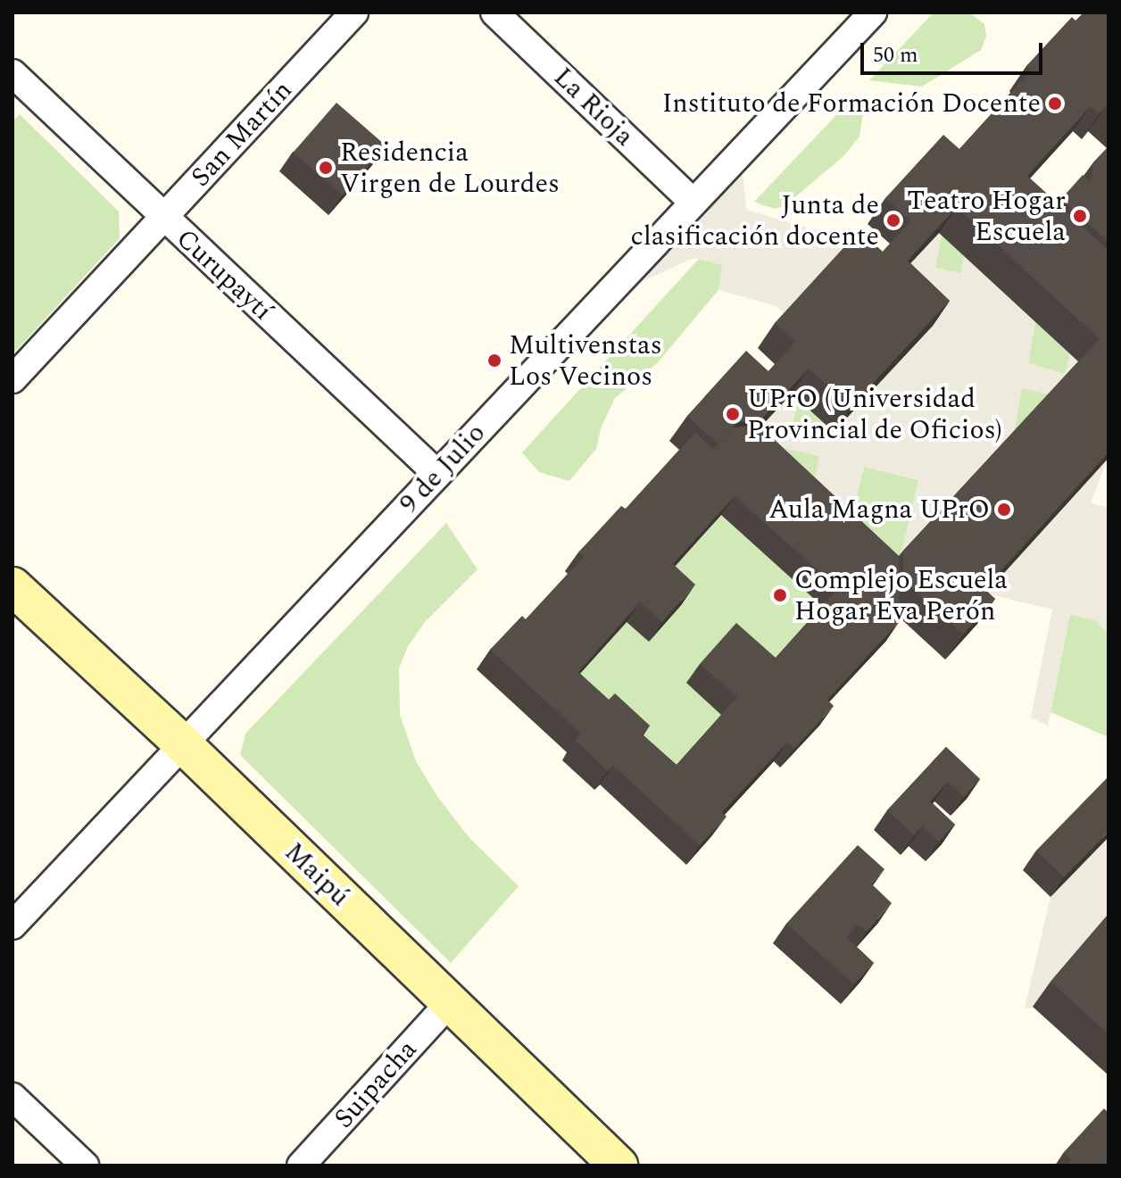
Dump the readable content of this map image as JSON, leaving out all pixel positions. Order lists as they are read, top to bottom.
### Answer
{
  "streets": {
    "street": [
      "La Rioja",
      "San Martín",
      "Curupaytí",
      "9 de Julio",
      "Maipú",
      "Suipacha"
    ]
  },
  "crossings": [
    ["La Rioja", "9 de Julio"],
    ["San Martín", "Curupaytí"],
    ["Curupaytí", "9 de Julio"],
    ["9 de Julio", "Maipú"],
    ["Maipú", "Suipacha"]
  ],
  "places": [
    "Instituto de Formación Docente",
    "Residencia Virgen de Lourdes",
    "Teatro Hogar Escuela",
    "Junta de clasificación docente",
    "Multivenstas Los Vecinos",
    "UPrO (Universidad Provincial de Oficios)",
    "Aula Magna UPrO",
    "Complejo Escuela Hogar Eva Perón"
  ],
  "scale_bar": "50 m"
}
